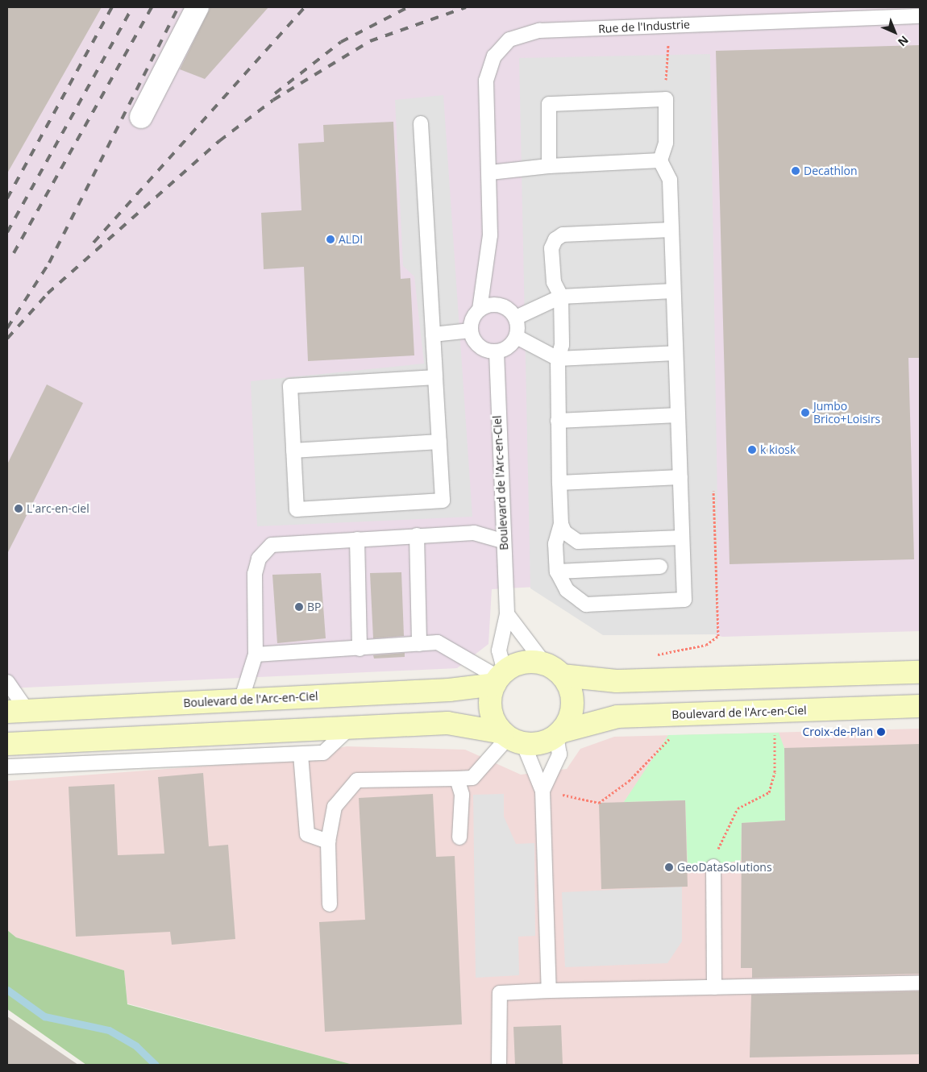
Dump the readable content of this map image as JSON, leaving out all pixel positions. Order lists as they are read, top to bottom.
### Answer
{
  "streets": {
    "main road": ["Boulevard de l'Arc-en-Ciel"],
    "lane": ["Rue de l'Industrie"]
  },
  "places": [
    "Decathlon",
    "ALDI",
    "Jumbo Brico+Loisirs",
    "k kiosk",
    "L'arc-en-ciel",
    "BP",
    "Croix-de-Plan",
    "GeoDataSolutions"
  ],
  "north": "bottom right"
}
